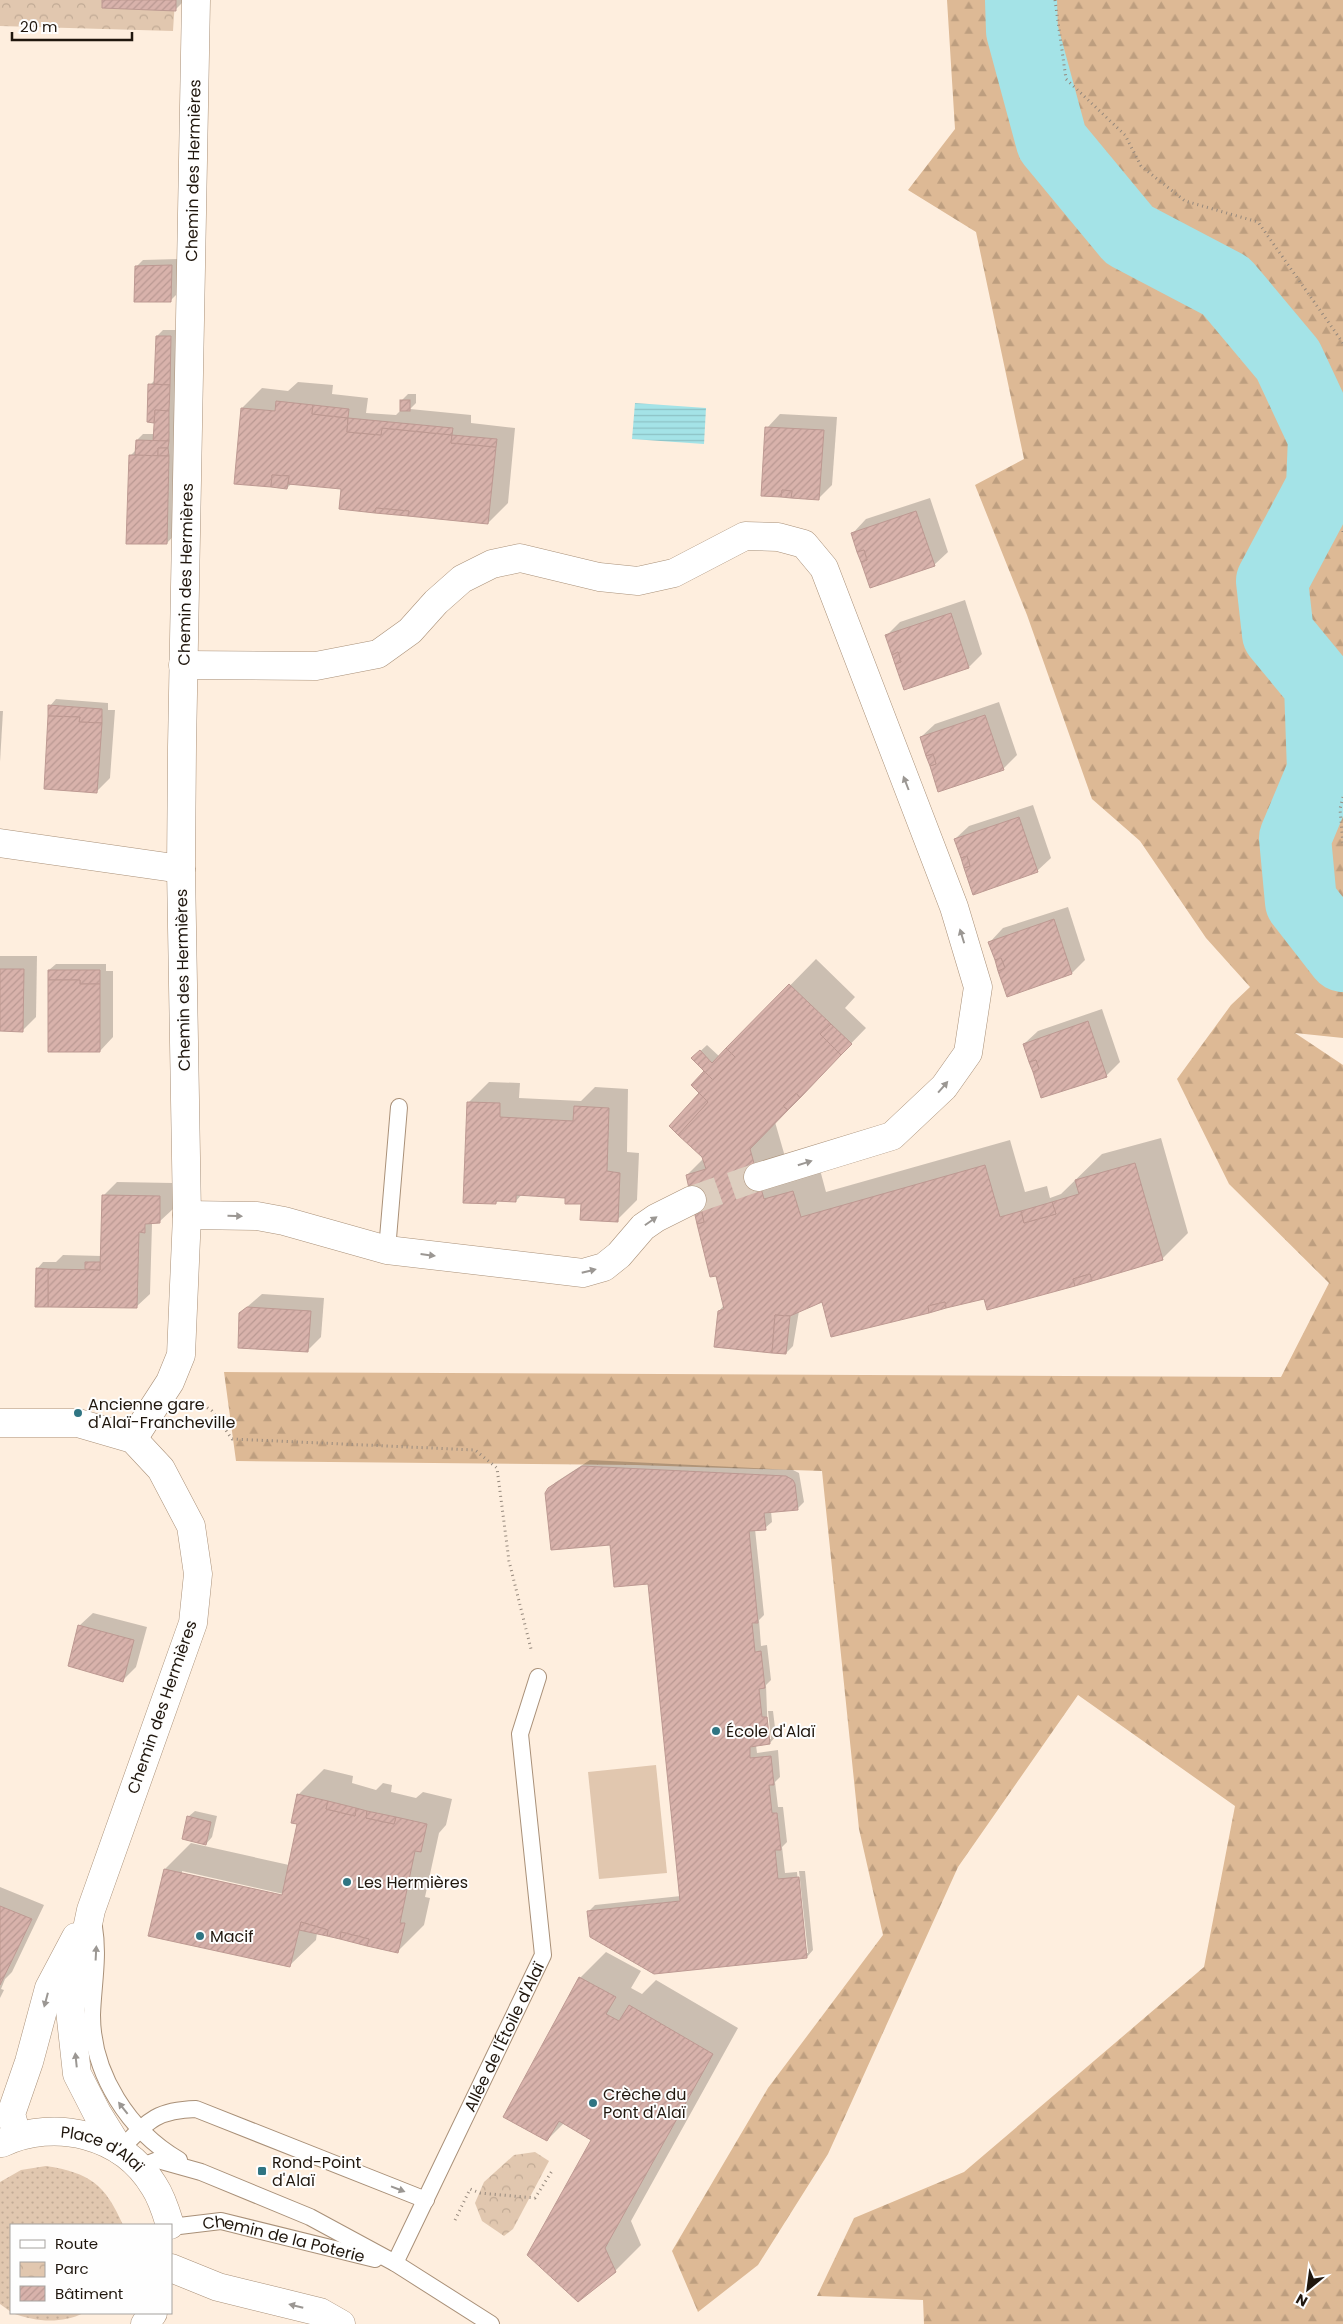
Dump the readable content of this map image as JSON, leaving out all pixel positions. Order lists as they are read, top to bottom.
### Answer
{
  "streets": {
    "street": ["Chemin des Hermières", "Place d'Alaï"],
    "lane": ["Allée de l'Étoile d'Alaï", "Chemin de la Poterie"]
  },
  "crossings": [
    ["Chemin des Hermières", "Place d'Alaï"],
    ["Chemin des Hermières", "Chemin de la Poterie"],
    ["Allée de l'Étoile d'Alaï", "Chemin de la Poterie"],
    ["Place d'Alaï", "Chemin de la Poterie"]
  ],
  "places": {
    "other": [
      "Ancienne gare d'Alaï-Francheville",
      "École d'Alaï",
      "Les Hermières",
      "Macif",
      "Crèche du Pont d'Alaï"
    ],
    "transit": ["Rond-Point d'Alaï"]
  },
  "legend": ["Route", "Parc", "Bâtiment"],
  "scale_bar": "20 m",
  "north": "bottom left"
}
